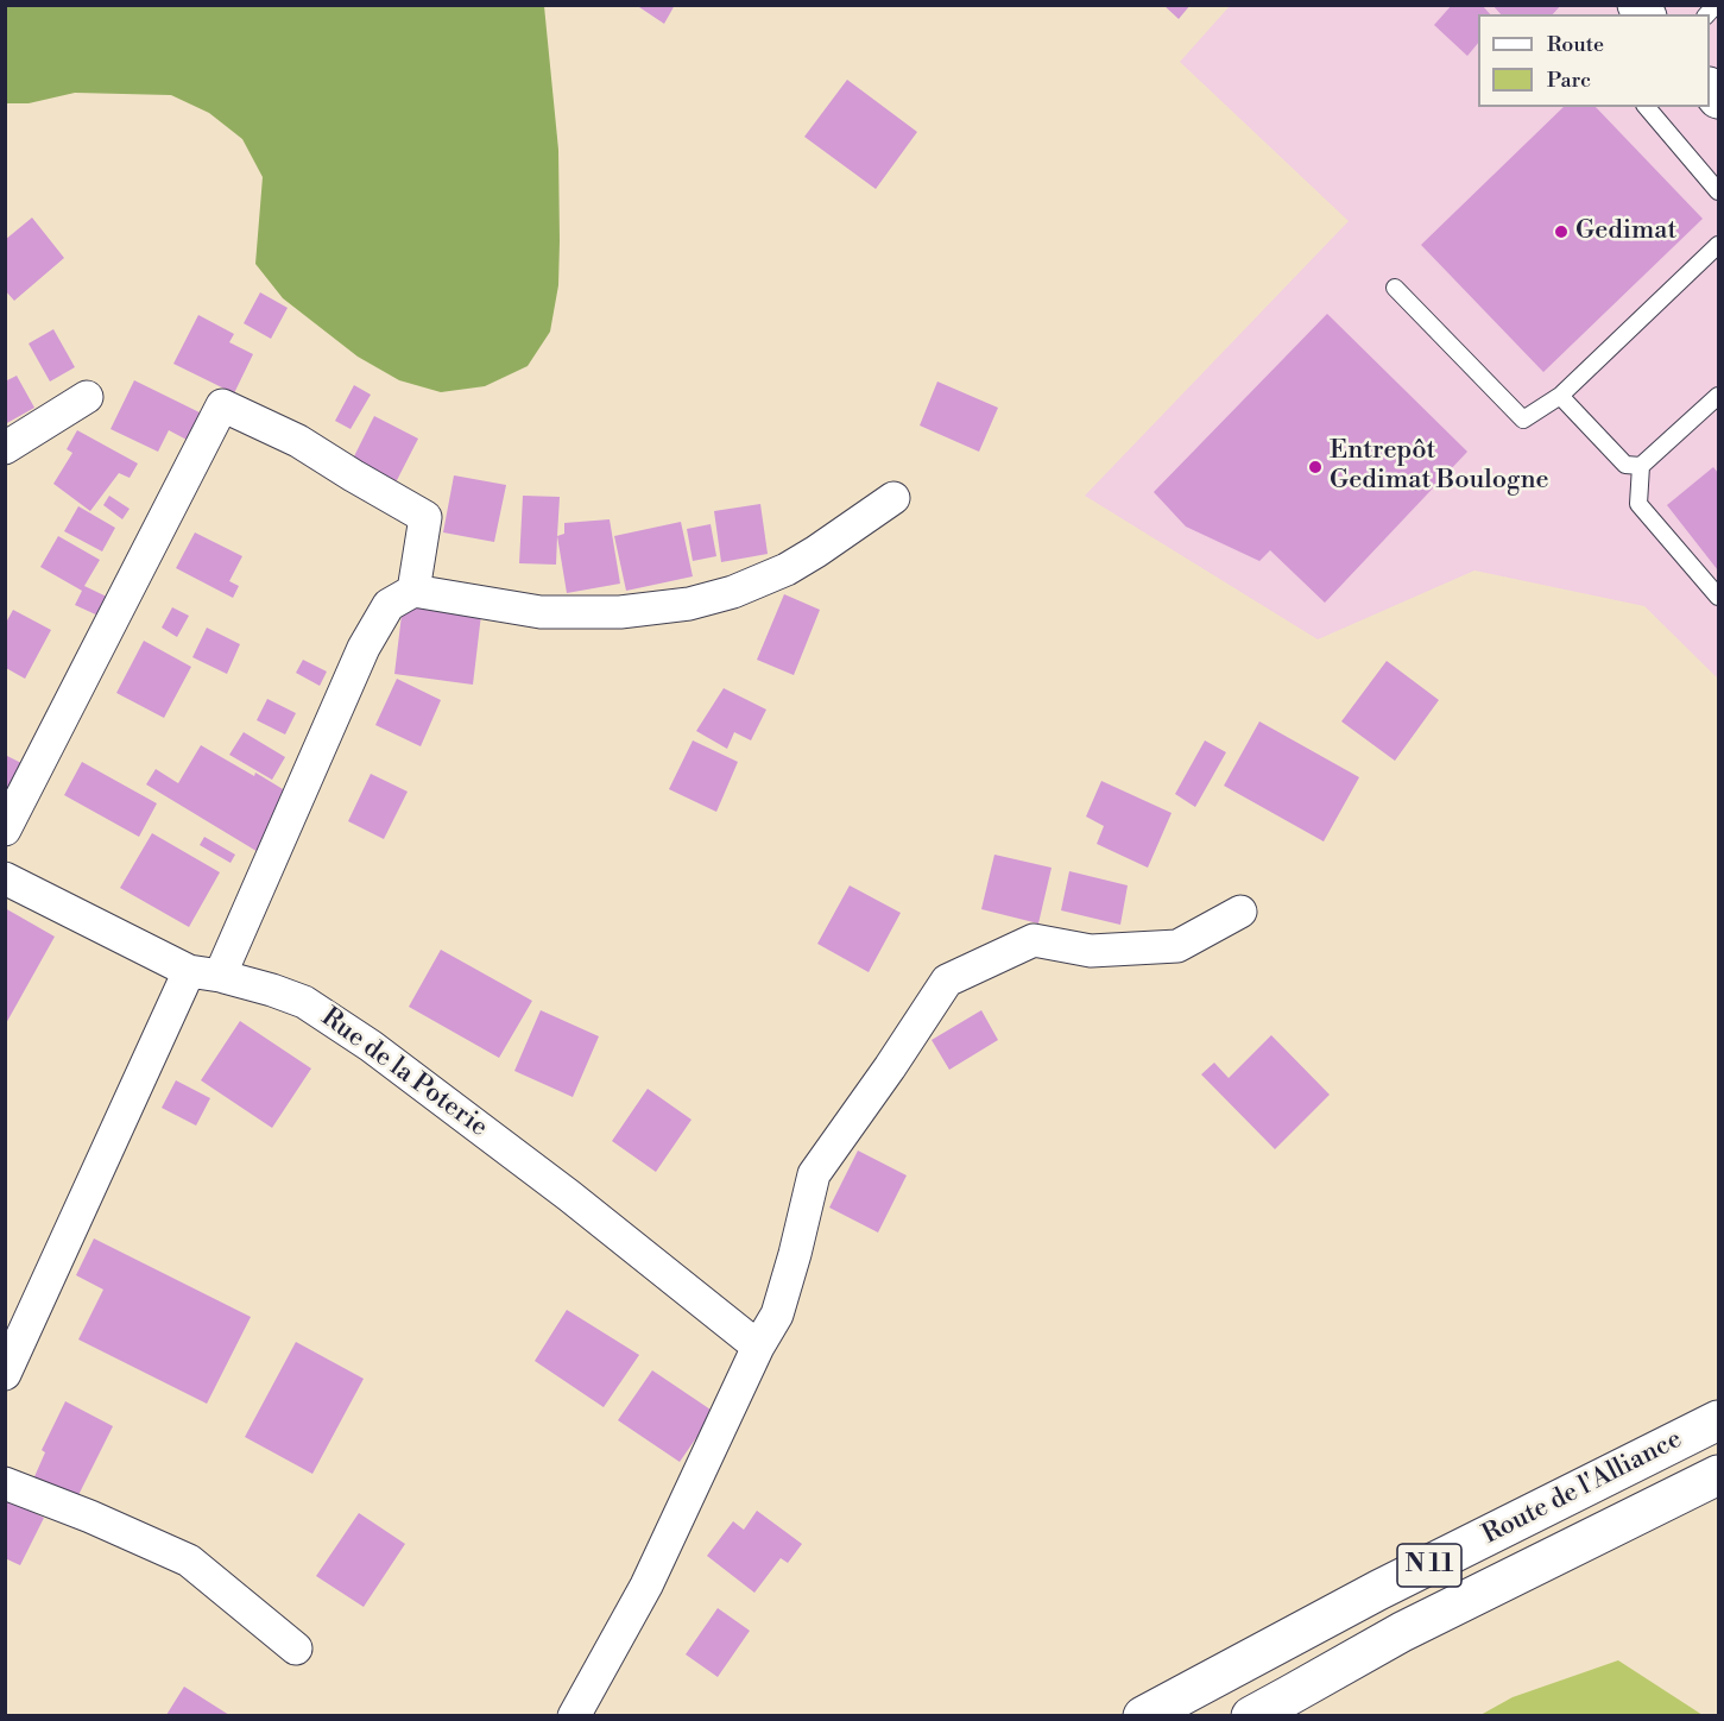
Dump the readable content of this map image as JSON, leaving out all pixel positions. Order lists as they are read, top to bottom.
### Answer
{
  "streets": {
    "main road": ["Route de l'Alliance", "N 11"],
    "street": ["Rue de la Poterie"]
  },
  "places": ["Gedimat", "Entrepôt Gedimat Boulogne"],
  "legend": ["Route", "Parc"]
}
